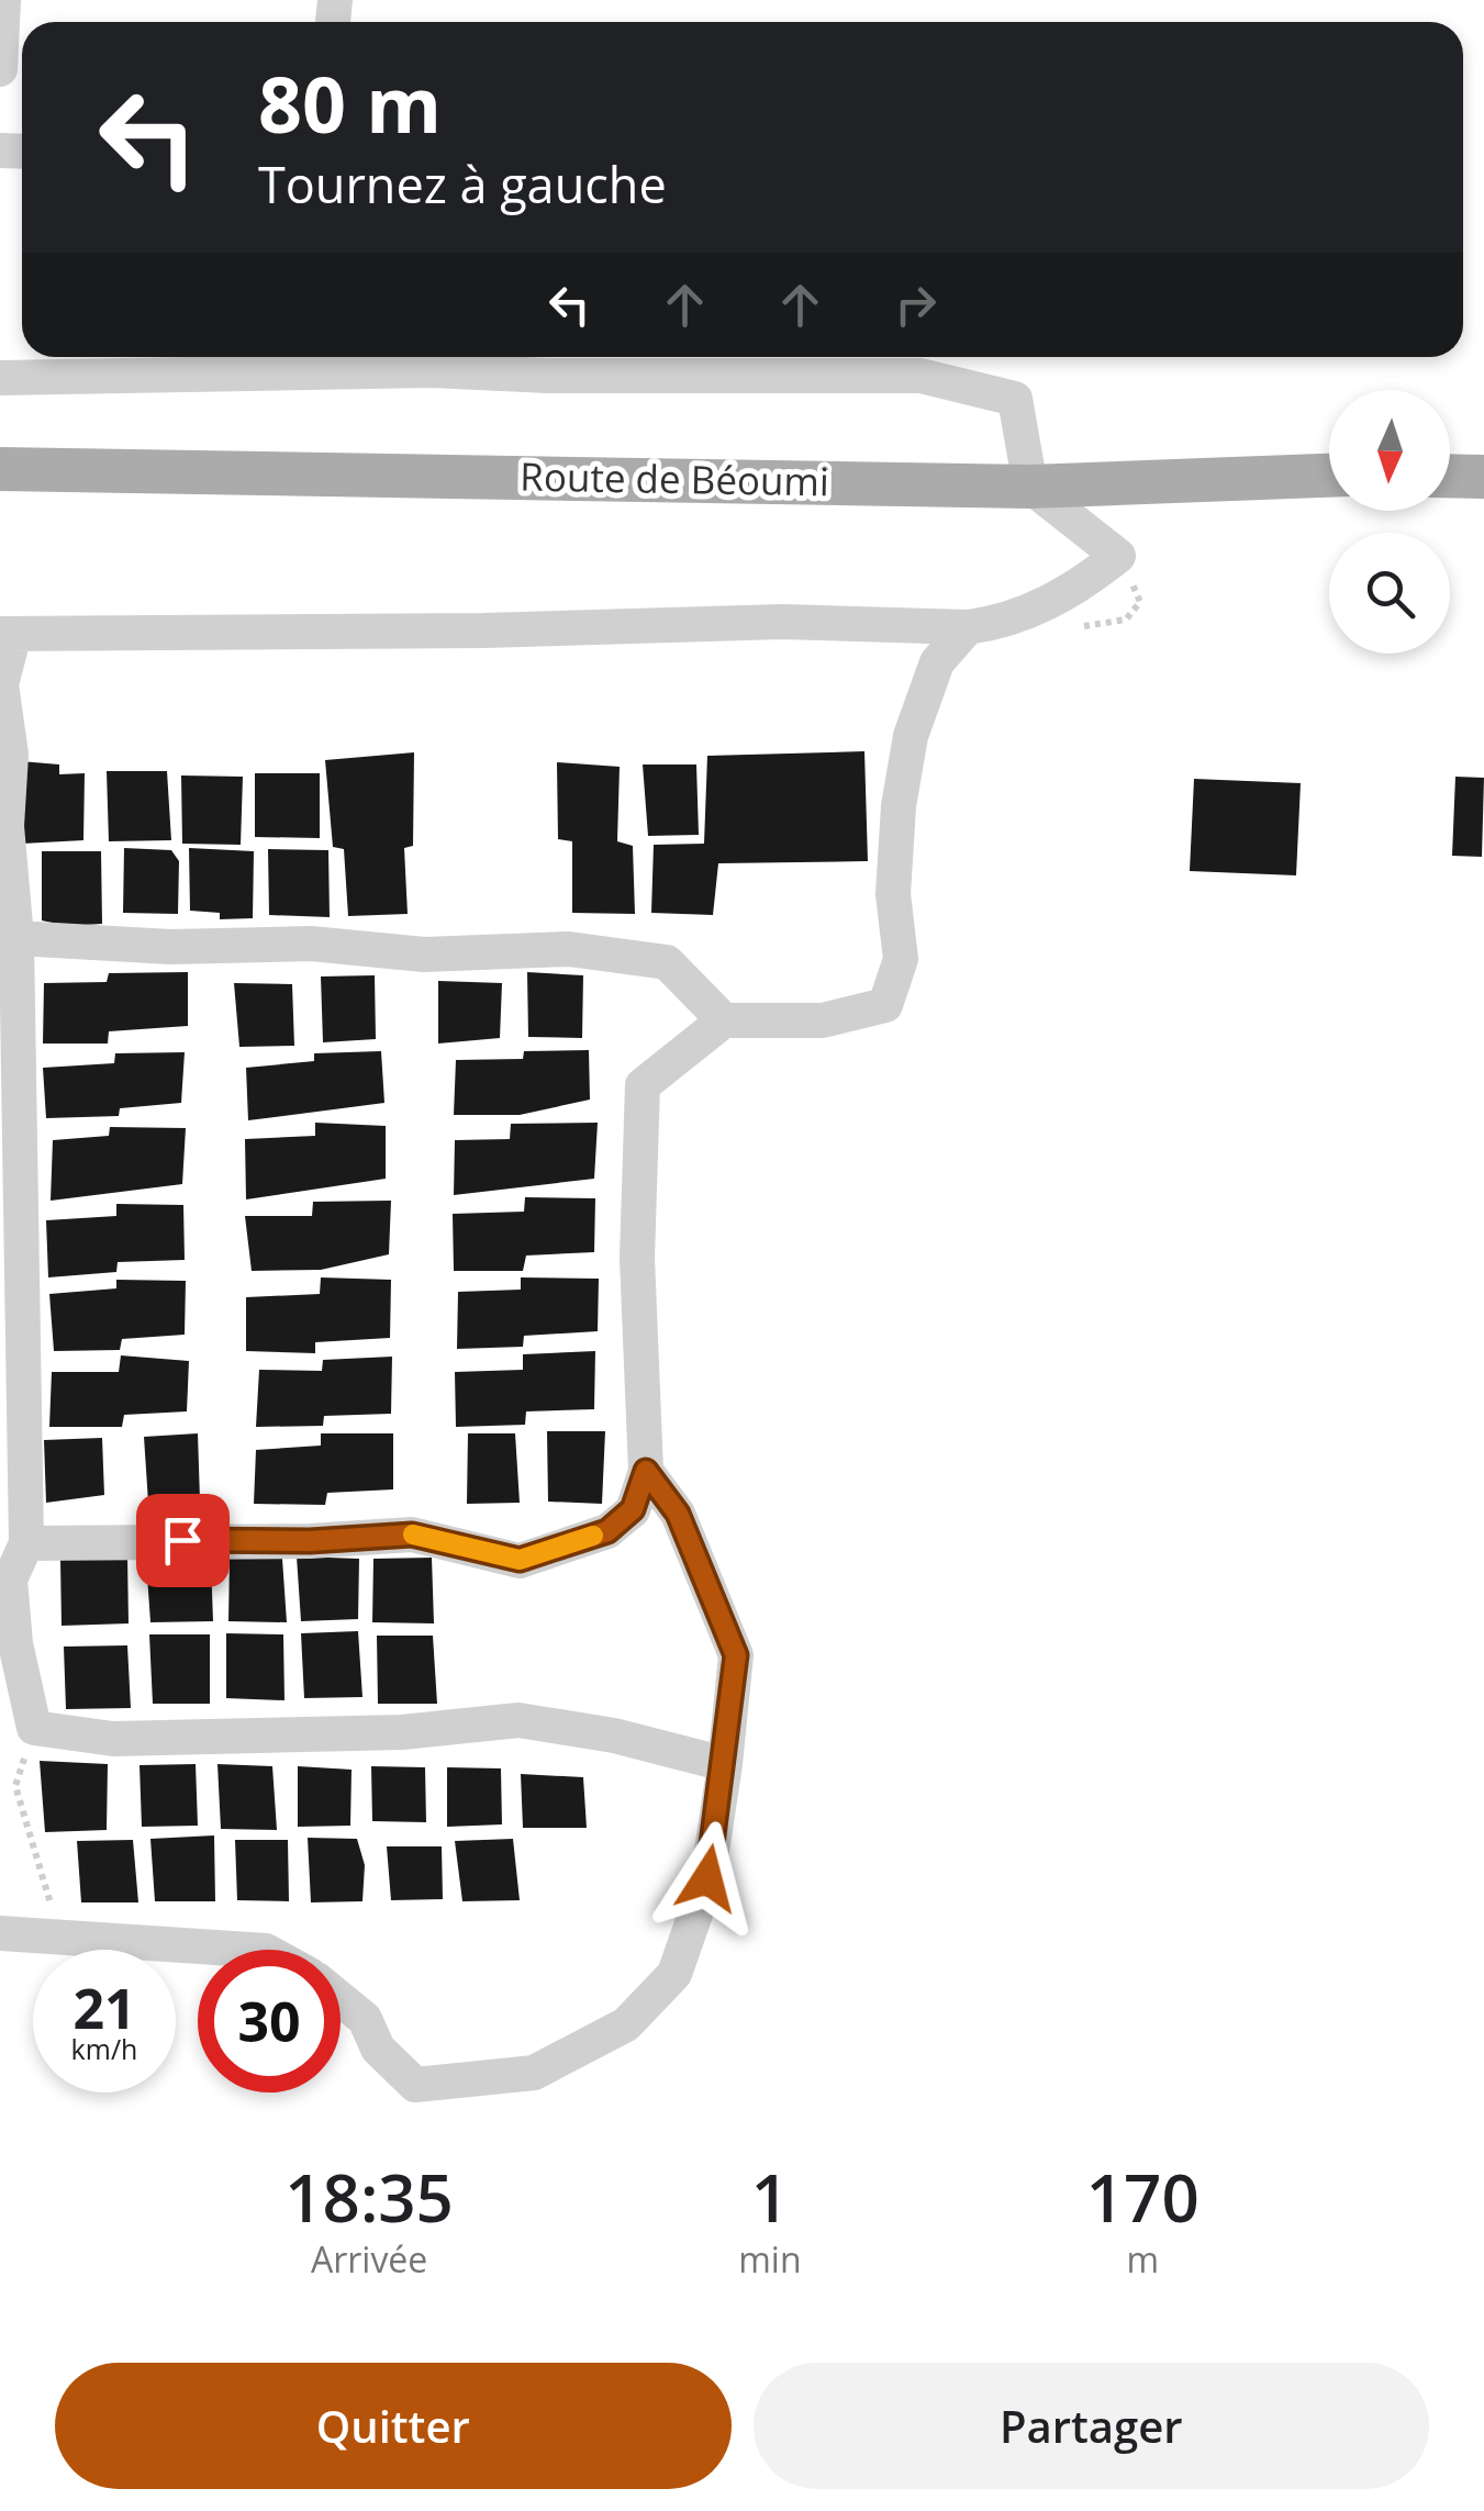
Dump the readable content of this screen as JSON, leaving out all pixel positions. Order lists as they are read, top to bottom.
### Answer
{
  "streets": {
    "main road": ["Route de Béoumi"]
  },
  "north": "bottom",
  "page": {
    "turn": ["80 m", "Tournez à gauche"],
    "speed": "21 km/h",
    "limit": "30",
    "eta": [
      "18:35",
      "Arrivée",
      "1",
      "min",
      "170",
      "m"
    ],
    "buttons": ["Quitter", "Partager"]
  }
}
